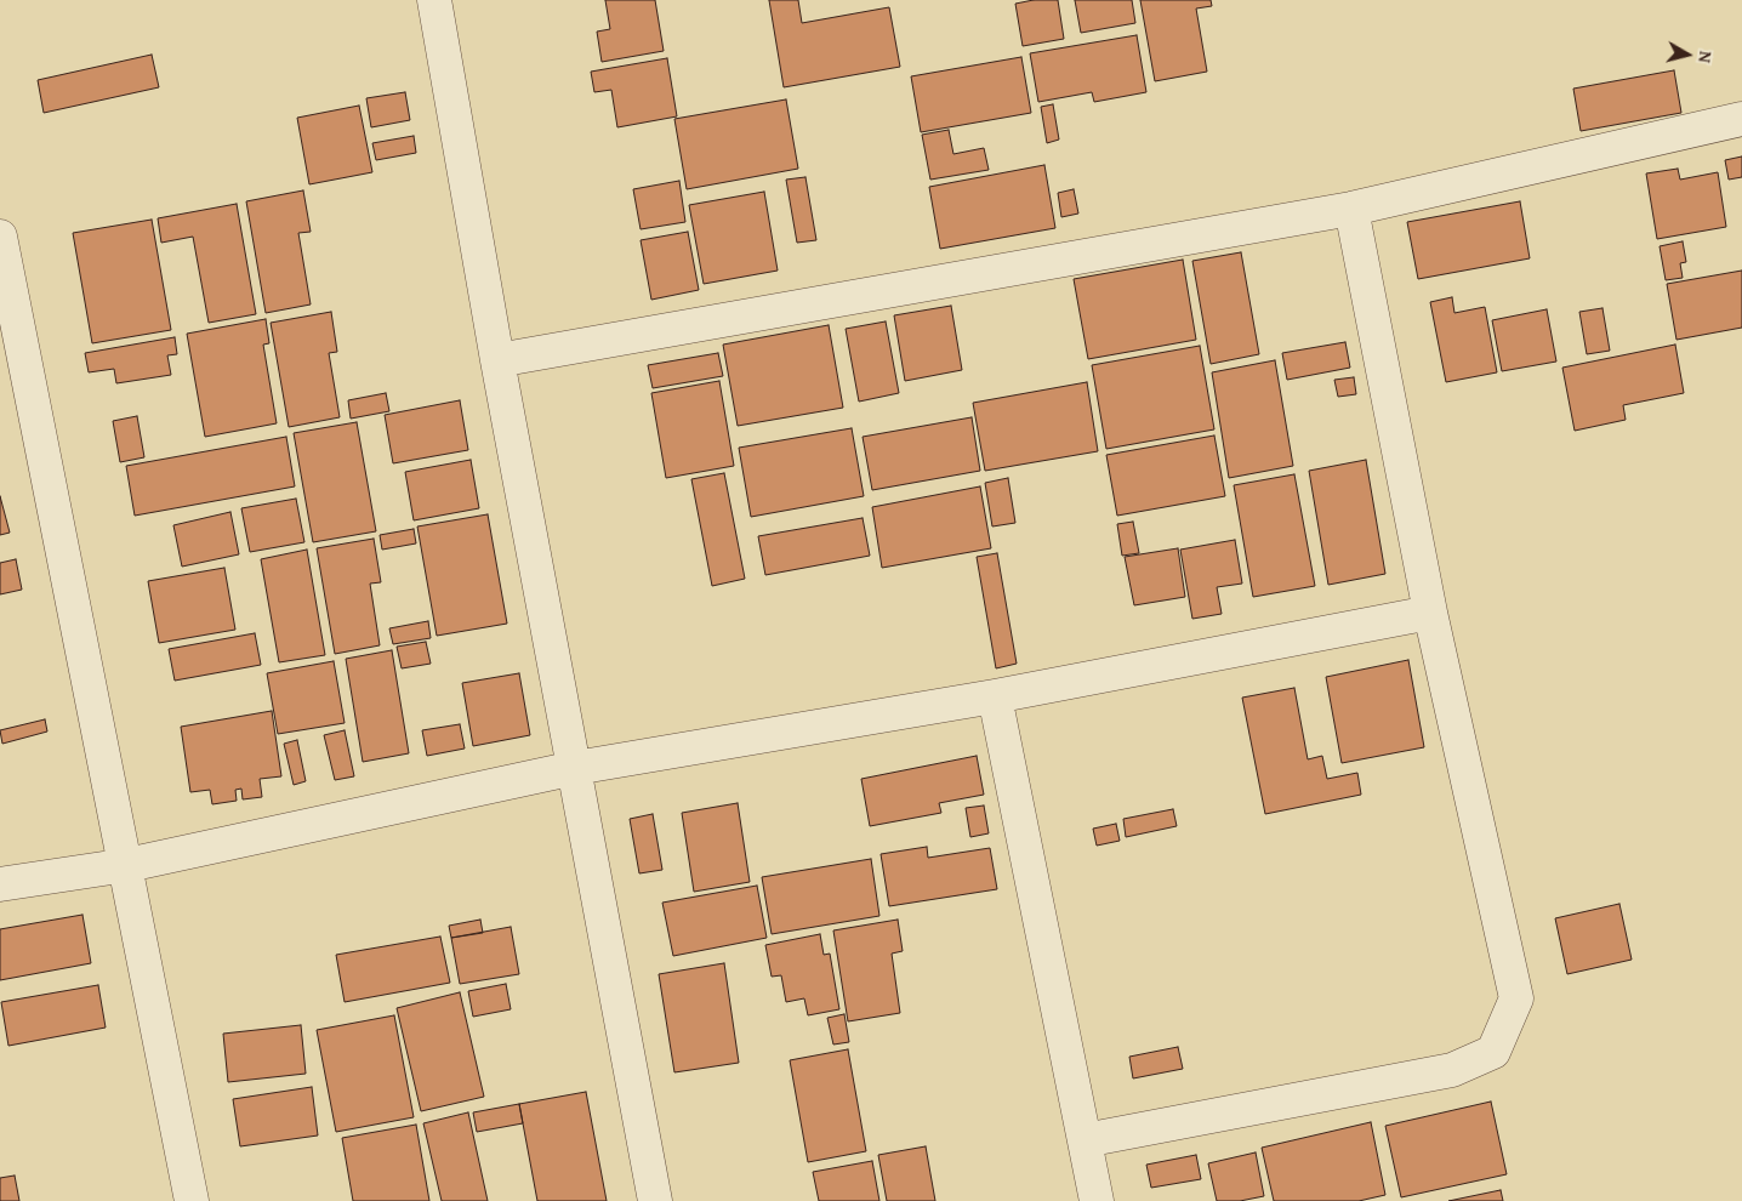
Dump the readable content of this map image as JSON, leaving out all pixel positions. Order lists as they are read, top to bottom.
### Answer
{
  "north": "right"
}
